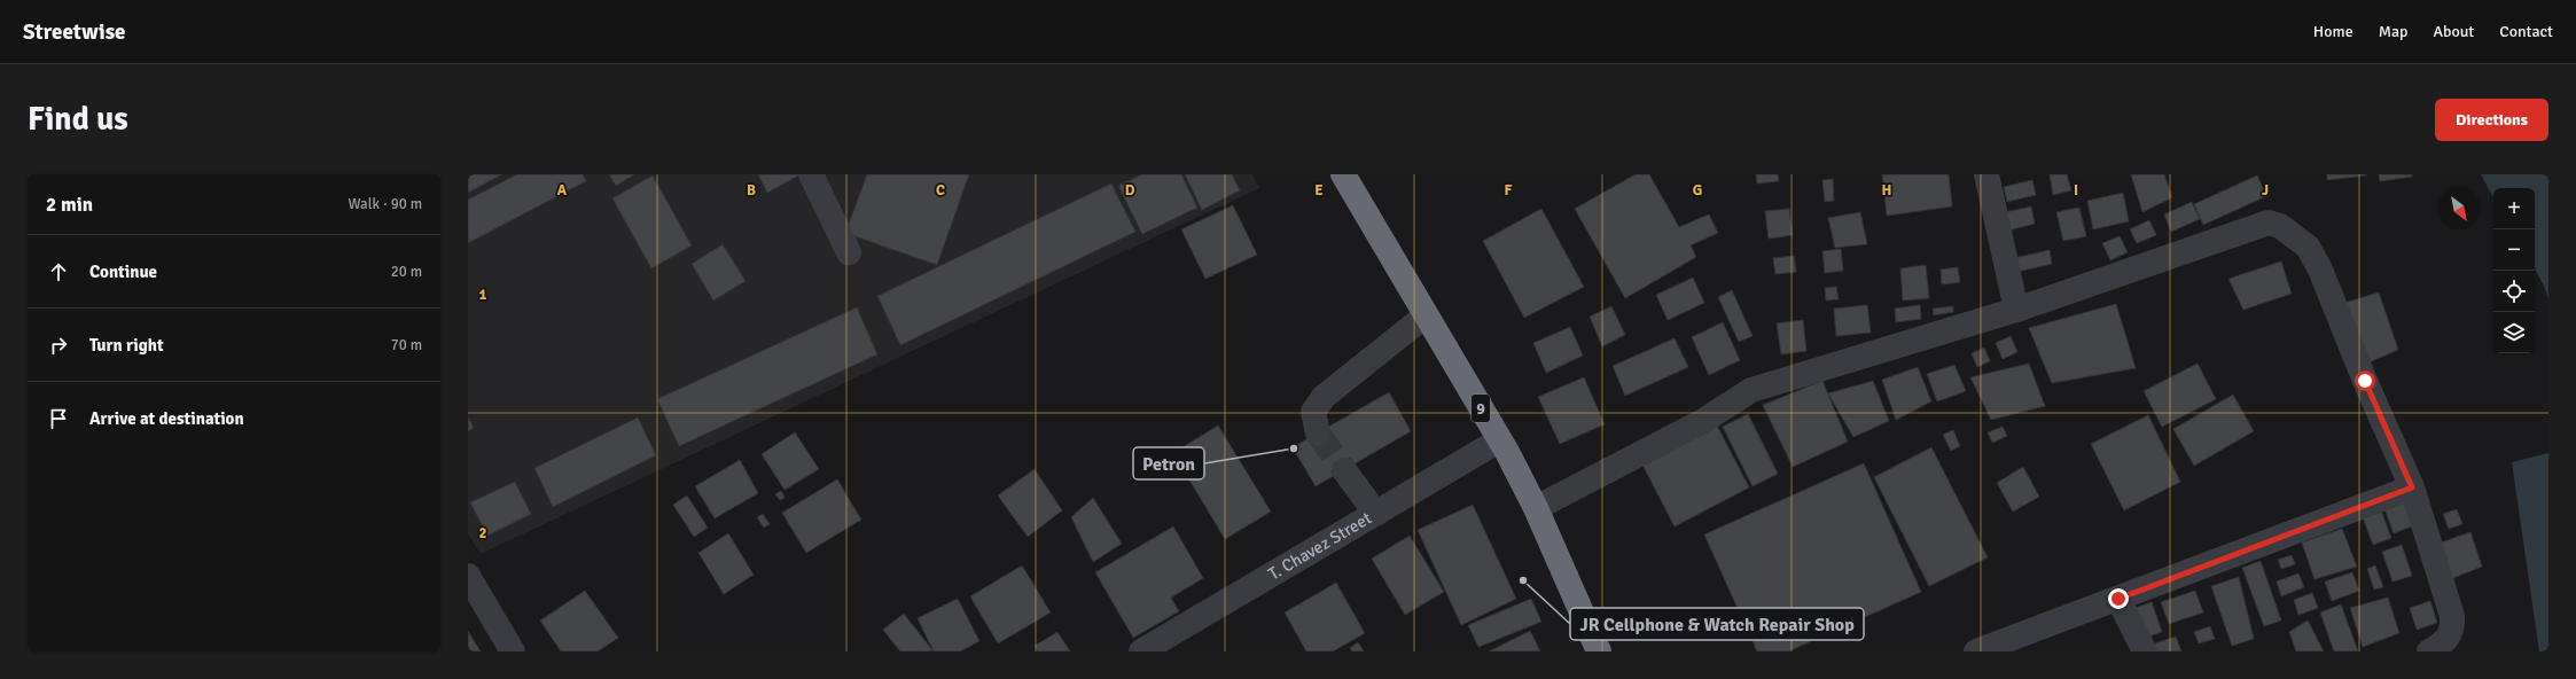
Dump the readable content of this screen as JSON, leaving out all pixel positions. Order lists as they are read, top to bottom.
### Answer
{
  "streets": {
    "highway": ["9"],
    "street": ["T. Chavez Street"]
  },
  "crossings": [
    ["9", "T. Chavez Street"]
  ],
  "places": ["Petron", "JR Cellphone & Watch Repair Shop"],
  "north": "bottom right",
  "page": {
    "header": "Streetwise",
    "nav": [
      "Home",
      "Map",
      "About",
      "Contact"
    ],
    "buttons": "Directions",
    "title": "Find us",
    "heading": ["2 min", "Walk · 90 m"],
    "map_buttons": ["+", "−"],
    "list": [
      ["Continue", "20 m"],
      ["Turn right", "70 m"],
      "Arrive at destination"
    ]
  },
  "grid": {
    "columns": [
      "A",
      "B",
      "C",
      "D",
      "E",
      "F",
      "G",
      "H",
      "I",
      "J"
    ],
    "rows": ["1", "2"]
  }
}
